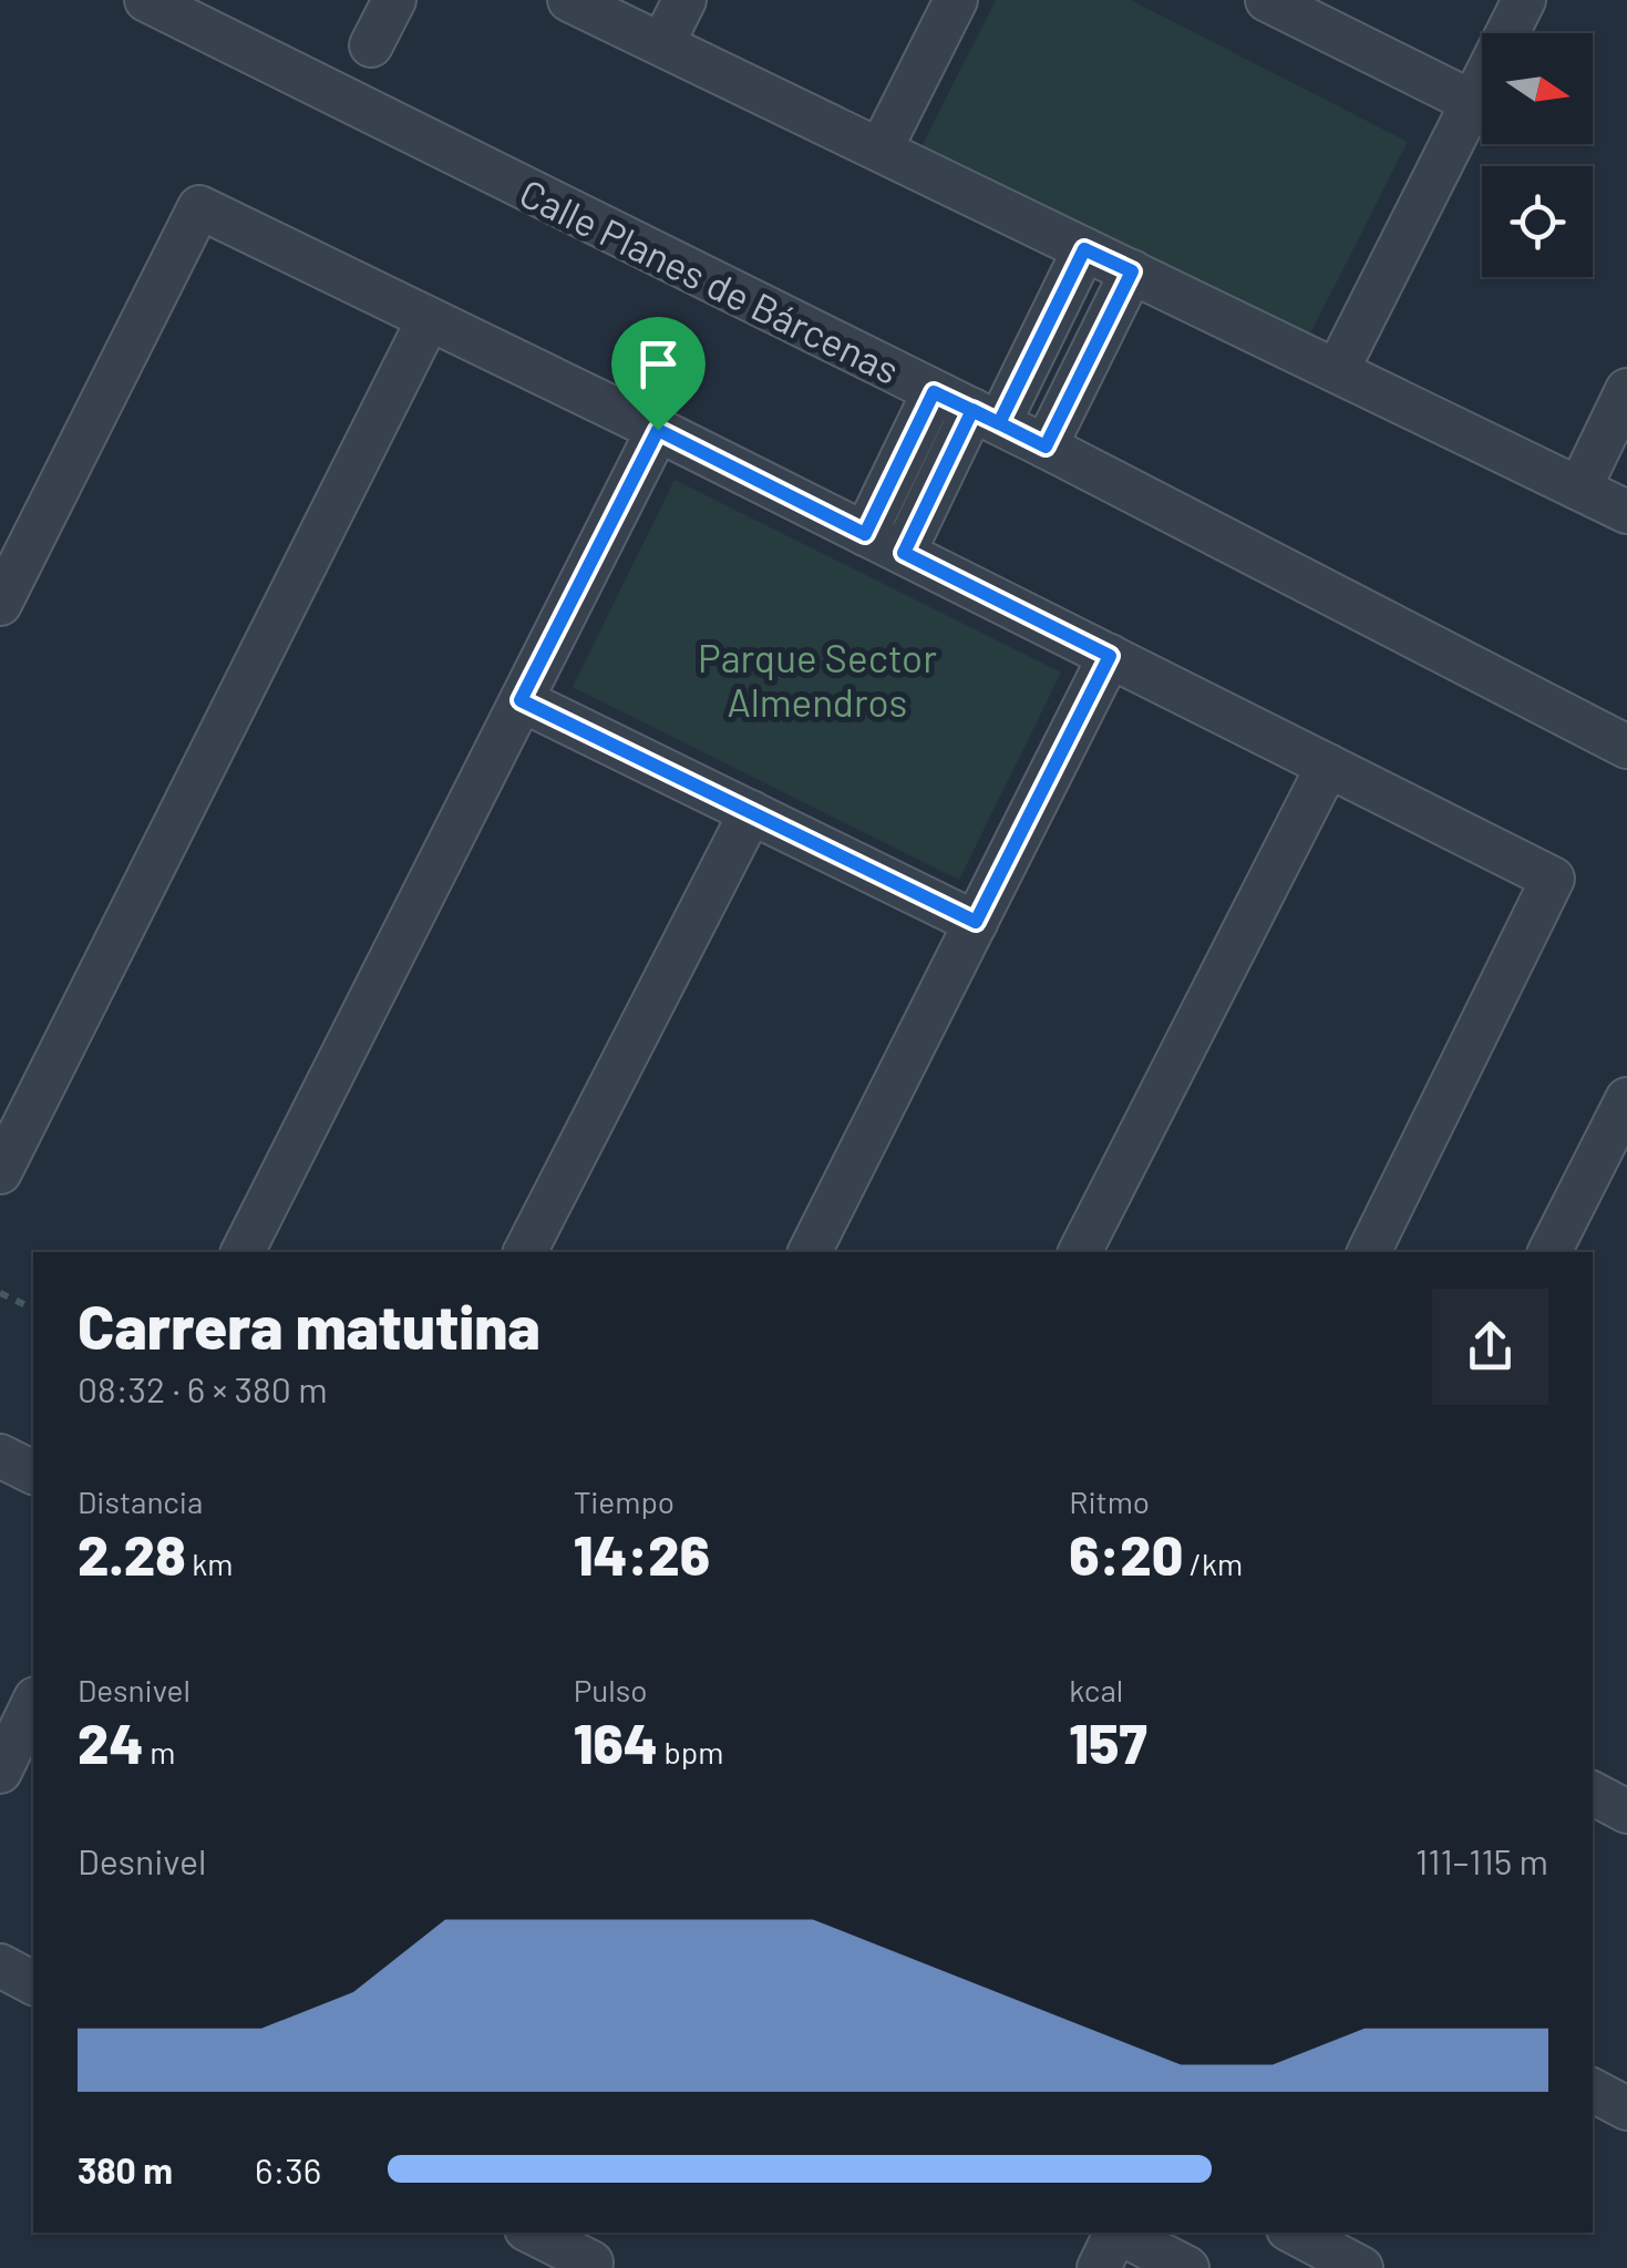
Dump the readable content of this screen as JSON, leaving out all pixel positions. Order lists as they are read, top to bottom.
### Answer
{
  "streets": {
    "street": ["Calle Planes de Bárcenas"]
  },
  "parks": ["Parque Sector Almendros"],
  "north": "right",
  "page": {
    "heading": ["Carrera matutina", "08:32 · 6 × 380 m"],
    "stats": [
      ["Distancia", "2.28 km"],
      ["Tiempo", "14:26"],
      ["Ritmo", "6:20 /km"],
      ["Desnivel", "24 m"],
      ["Pulso", "164 bpm"],
      ["kcal", "157"]
    ],
    "chart": ["Desnivel", "111–115 m"],
    "list": [
      {
        "name": "380 m",
        "note": "6:36"
      }
    ]
  }
}
